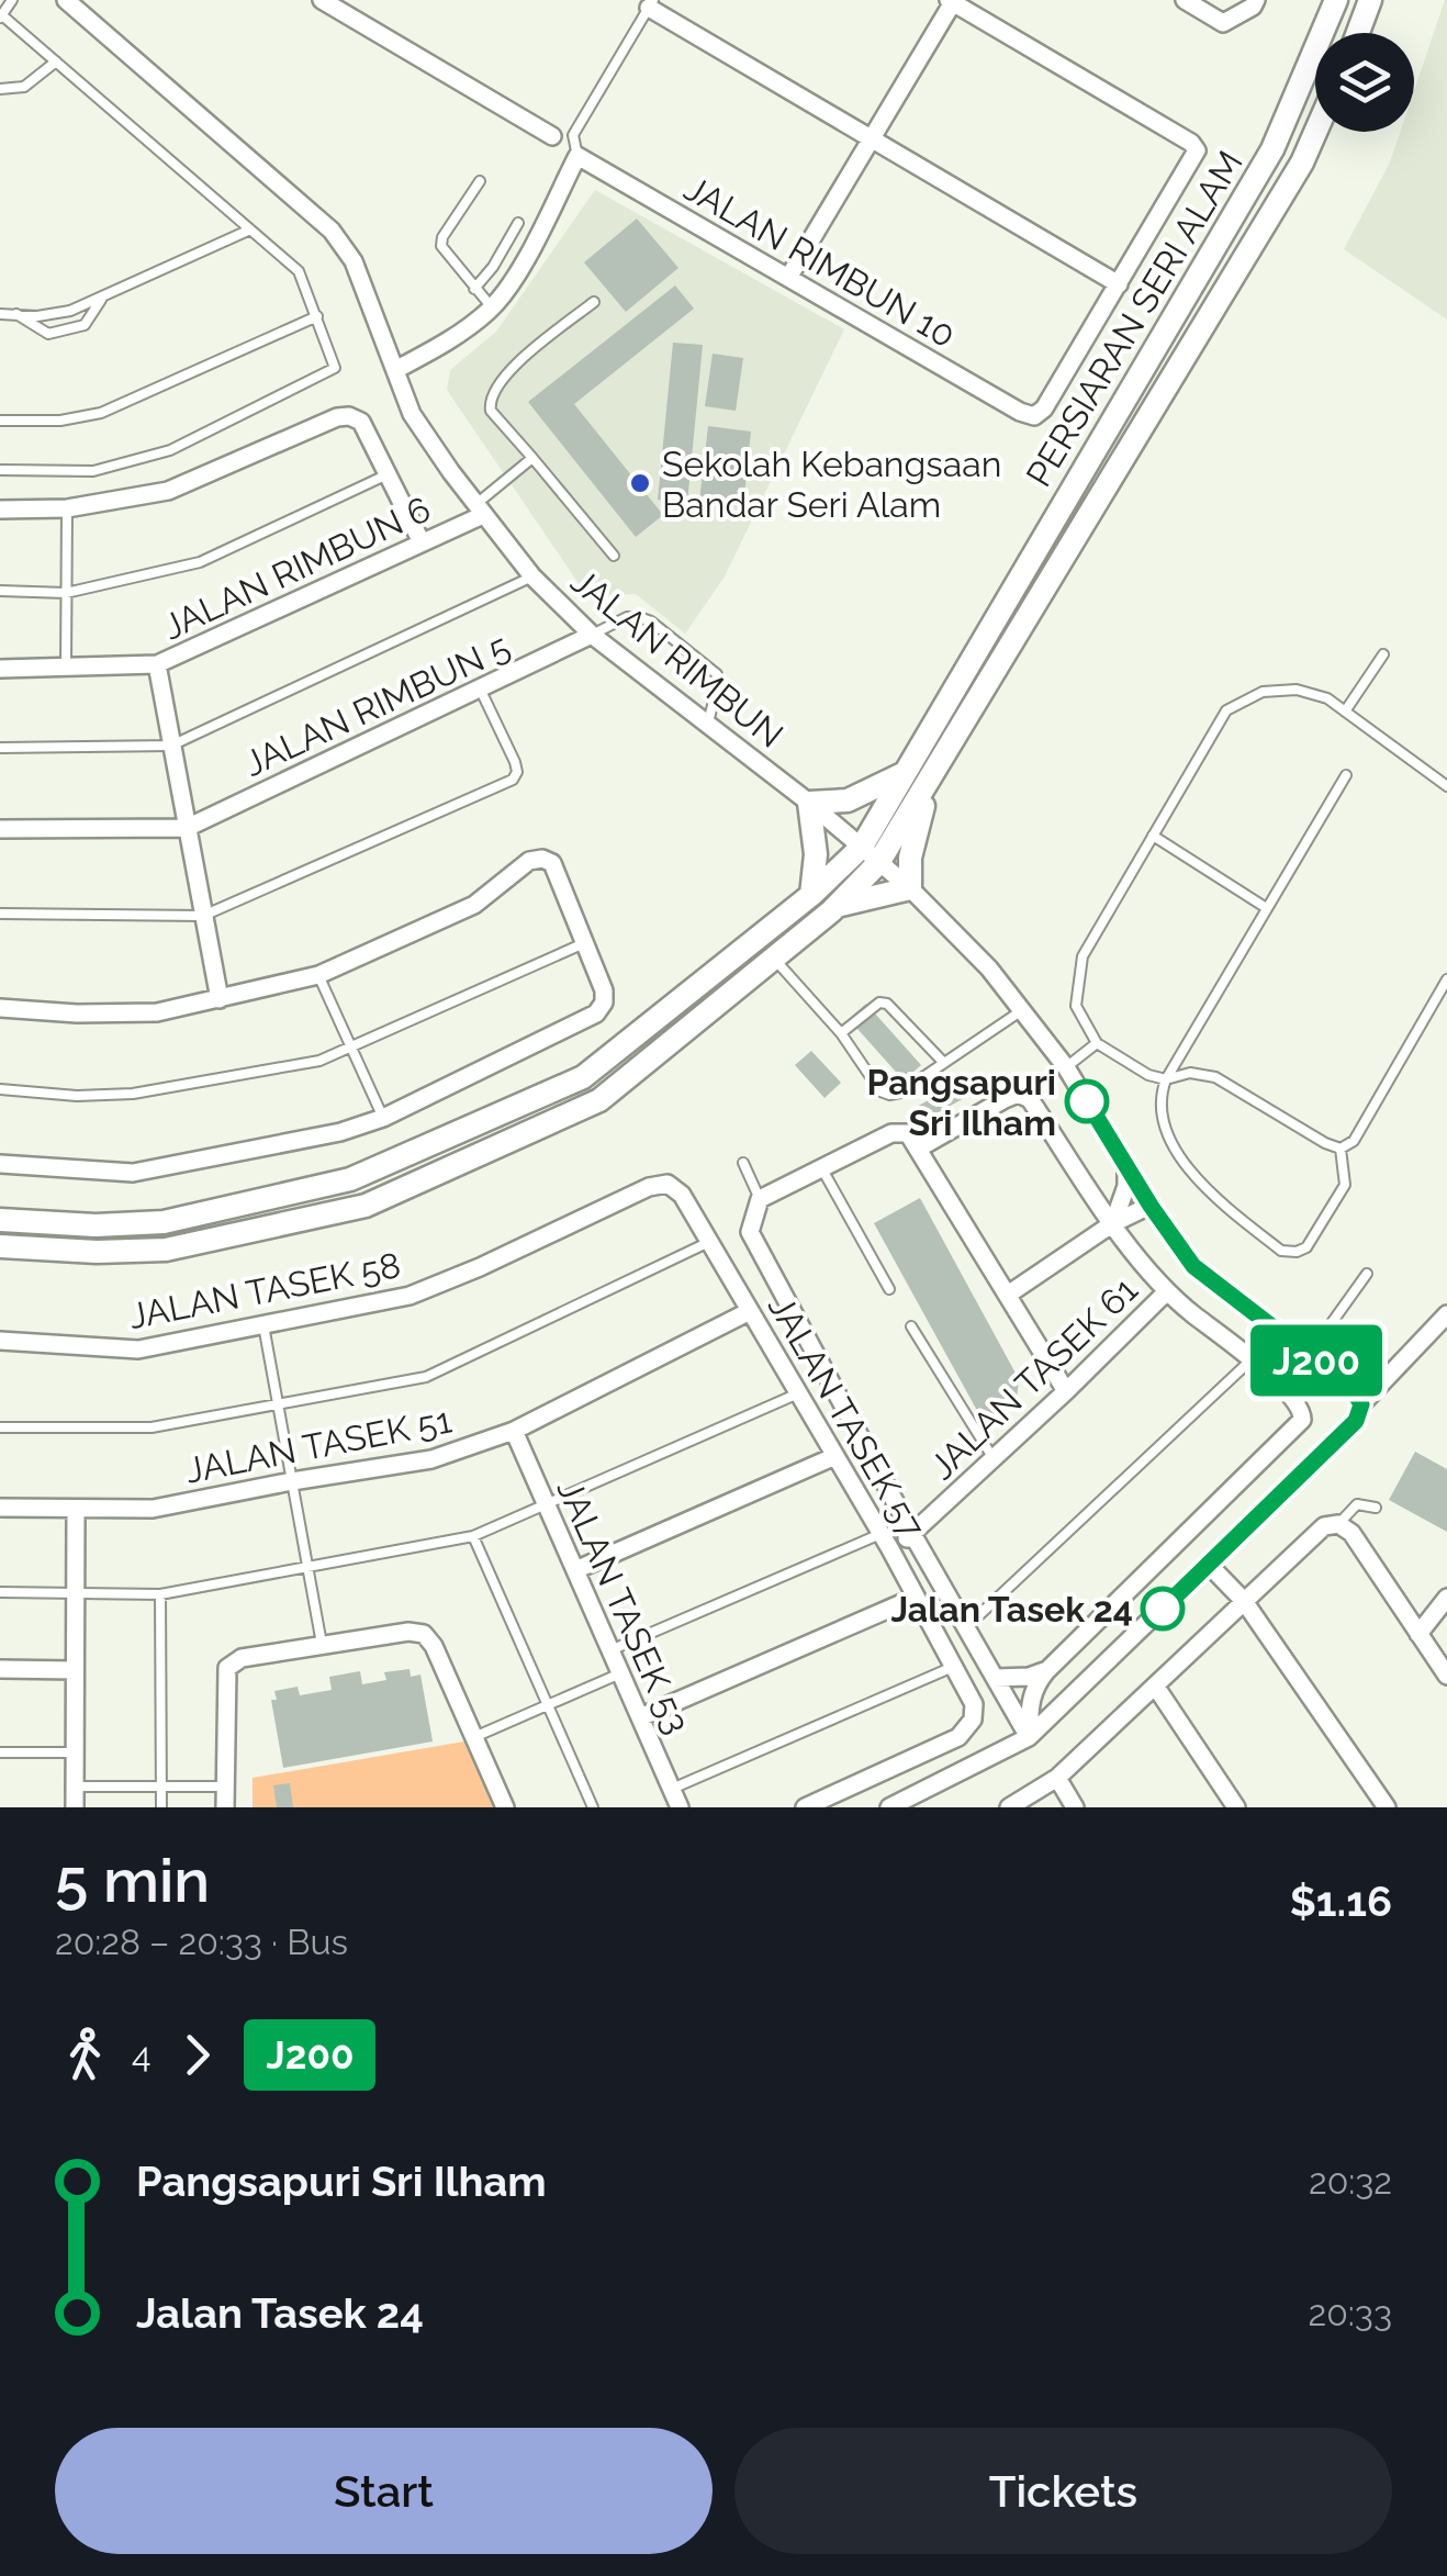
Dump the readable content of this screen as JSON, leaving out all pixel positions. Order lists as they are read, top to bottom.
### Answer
{
  "streets": {
    "main road": ["PERSIARAN SERI ALAM"],
    "street": [
      "JALAN RIMBUN 10",
      "JALAN RIMBUN 6",
      "JALAN RIMBUN",
      "JALAN RIMBUN 5",
      "JALAN TASEK 58",
      "JALAN TASEK 61",
      "JALAN TASEK 57",
      "JALAN TASEK 51",
      "JALAN TASEK 53"
    ]
  },
  "crossings": [
    ["PERSIARAN SERI ALAM", "JALAN RIMBUN"],
    ["JALAN RIMBUN 6", "JALAN RIMBUN"],
    ["JALAN RIMBUN", "JALAN RIMBUN 5"],
    ["JALAN TASEK 58", "JALAN TASEK 57"],
    ["JALAN TASEK 61", "JALAN TASEK 57"],
    ["JALAN TASEK 57", "JALAN TASEK 51"],
    ["JALAN TASEK 51", "JALAN TASEK 53"]
  ],
  "places": ["Sekolah Kebangsaan Bandar Seri Alam", "Pangsapuri Sri Ilham", "Jalan Tasek 24"],
  "lines": ["bus line J200"],
  "page": {
    "on_map": "J200",
    "heading": ["5 min", "20:28 – 20:33 · Bus", "$1.16"],
    "legs": ["4", "J200"],
    "list": [
      {
        "name": "Pangsapuri Sri Ilham",
        "value": "20:32"
      },
      {
        "name": "Jalan Tasek 24",
        "value": "20:33"
      }
    ],
    "buttons": ["Start", "Tickets"]
  }
}
